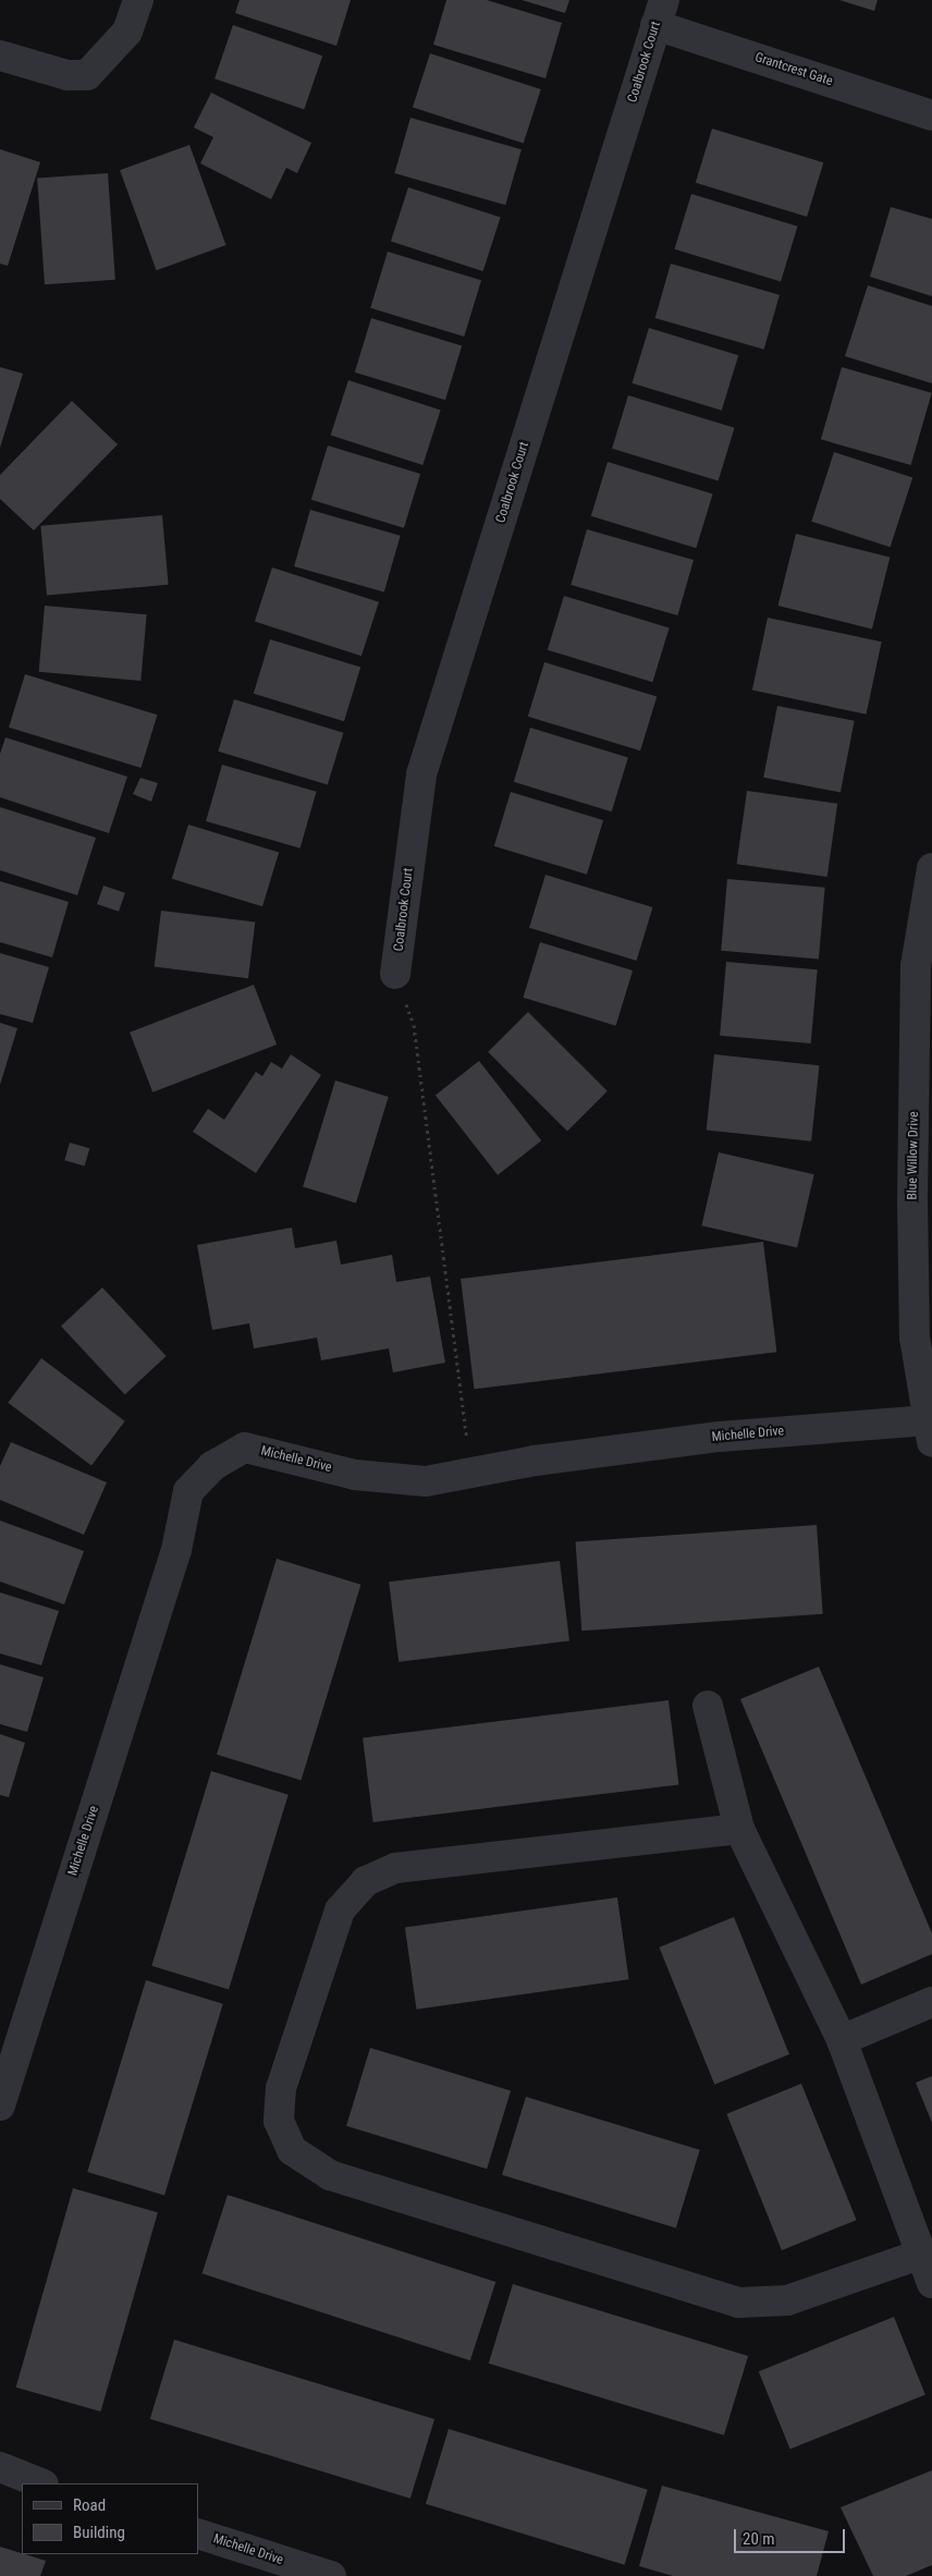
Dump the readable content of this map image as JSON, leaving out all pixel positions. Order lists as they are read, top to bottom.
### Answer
{
  "streets": {
    "street": [
      "Coalbrook Court",
      "Grantcrest Gate",
      "Blue Willow Drive",
      "Michelle Drive"
    ]
  },
  "crossings": [
    ["Coalbrook Court", "Grantcrest Gate"],
    ["Blue Willow Drive", "Michelle Drive"]
  ],
  "legend": ["Road", "Building"],
  "scale_bar": "20 m"
}
